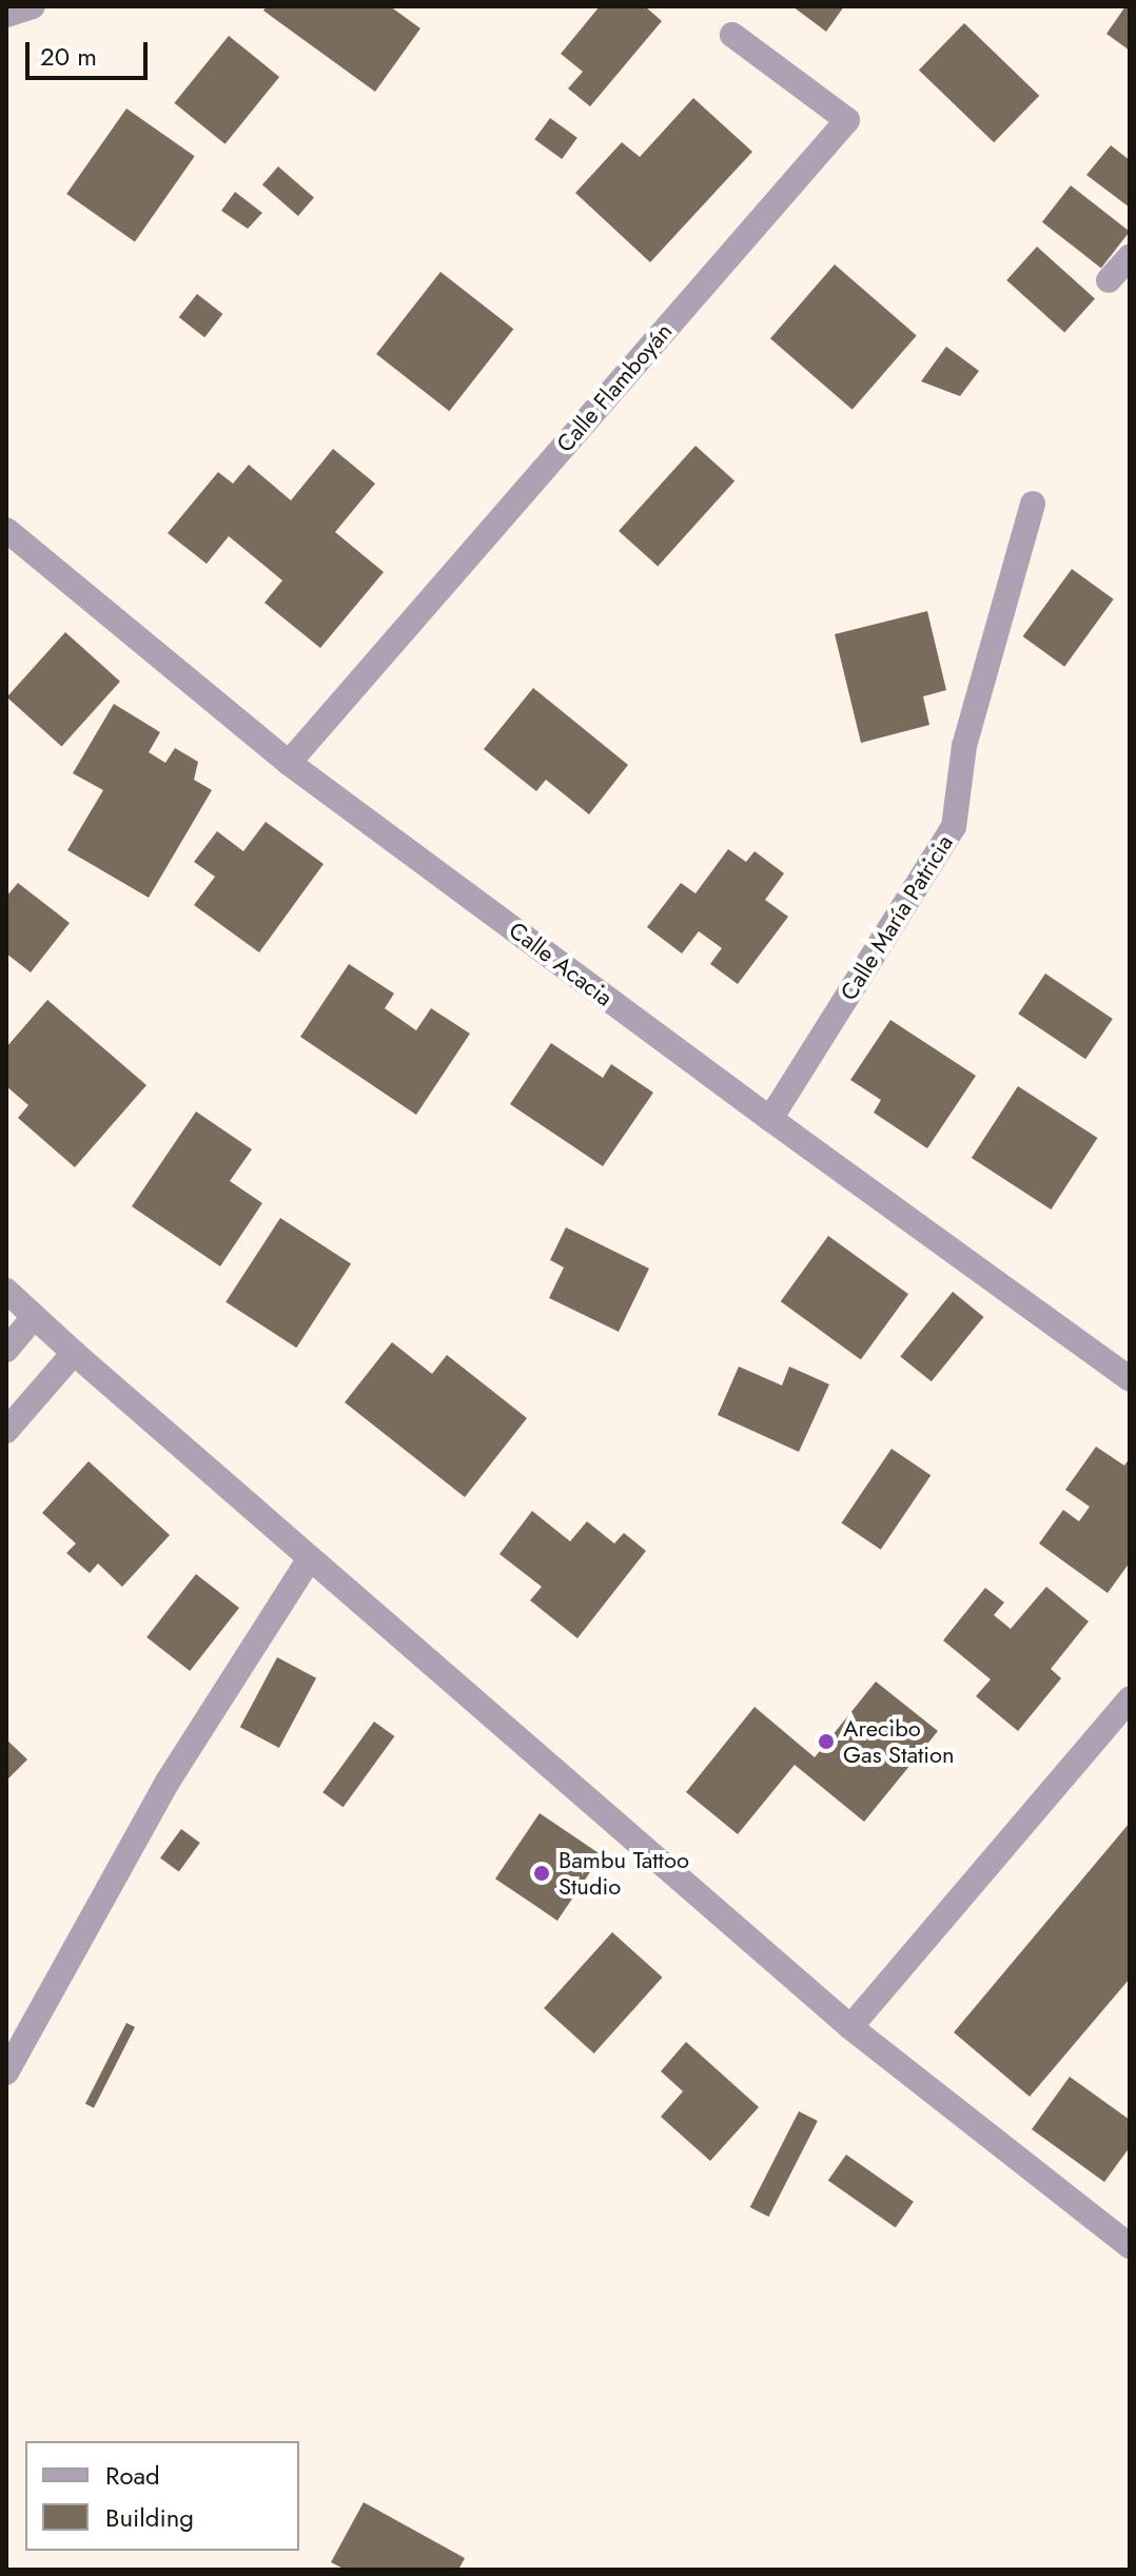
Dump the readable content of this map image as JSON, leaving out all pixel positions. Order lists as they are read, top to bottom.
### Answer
{
  "streets": {
    "street": ["Calle Flamboyán", "Calle María Patricia", "Calle Acacia"]
  },
  "crossings": [
    ["Calle Flamboyán", "Calle Acacia"],
    ["Calle María Patricia", "Calle Acacia"]
  ],
  "places": ["Arecibo Gas Station", "Bambu Tattoo Studio"],
  "legend": ["Road", "Building"],
  "scale_bar": "20 m"
}
